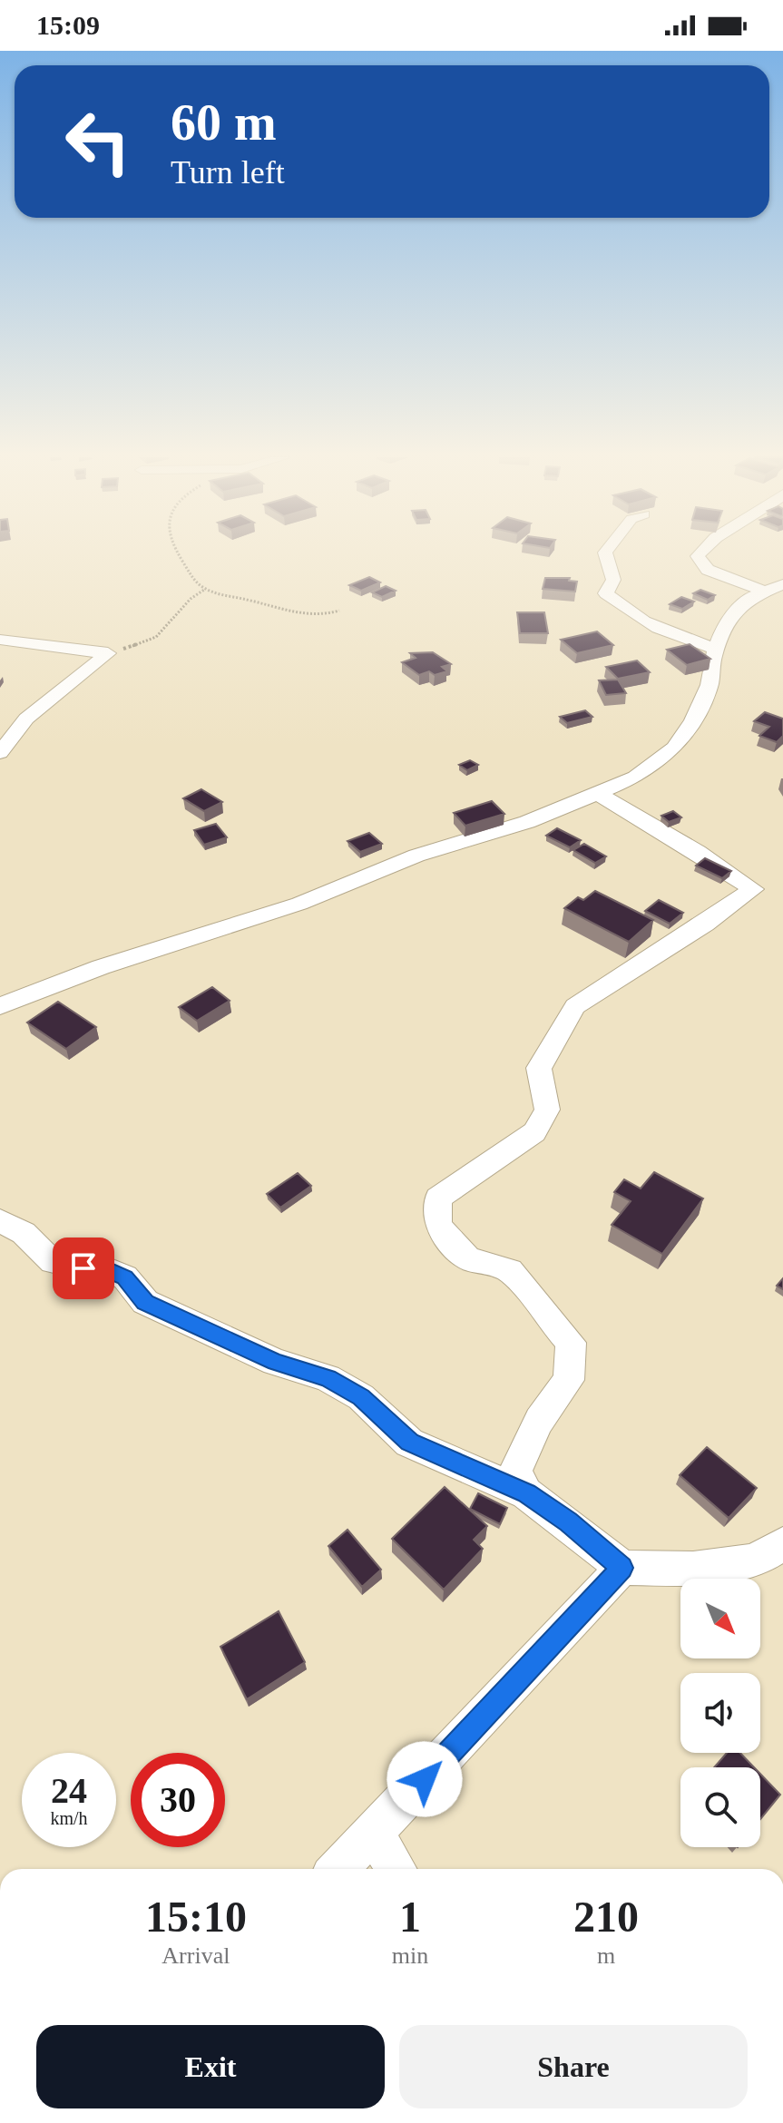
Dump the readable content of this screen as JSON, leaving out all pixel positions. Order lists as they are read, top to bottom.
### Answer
{
  "north": "bottom right",
  "page": {
    "status": "15:09",
    "turn": ["60 m", "Turn left"],
    "speed": "24 km/h",
    "limit": "30",
    "eta": [
      "15:10",
      "Arrival",
      "1",
      "min",
      "210",
      "m"
    ],
    "buttons": ["Exit", "Share"]
  }
}
